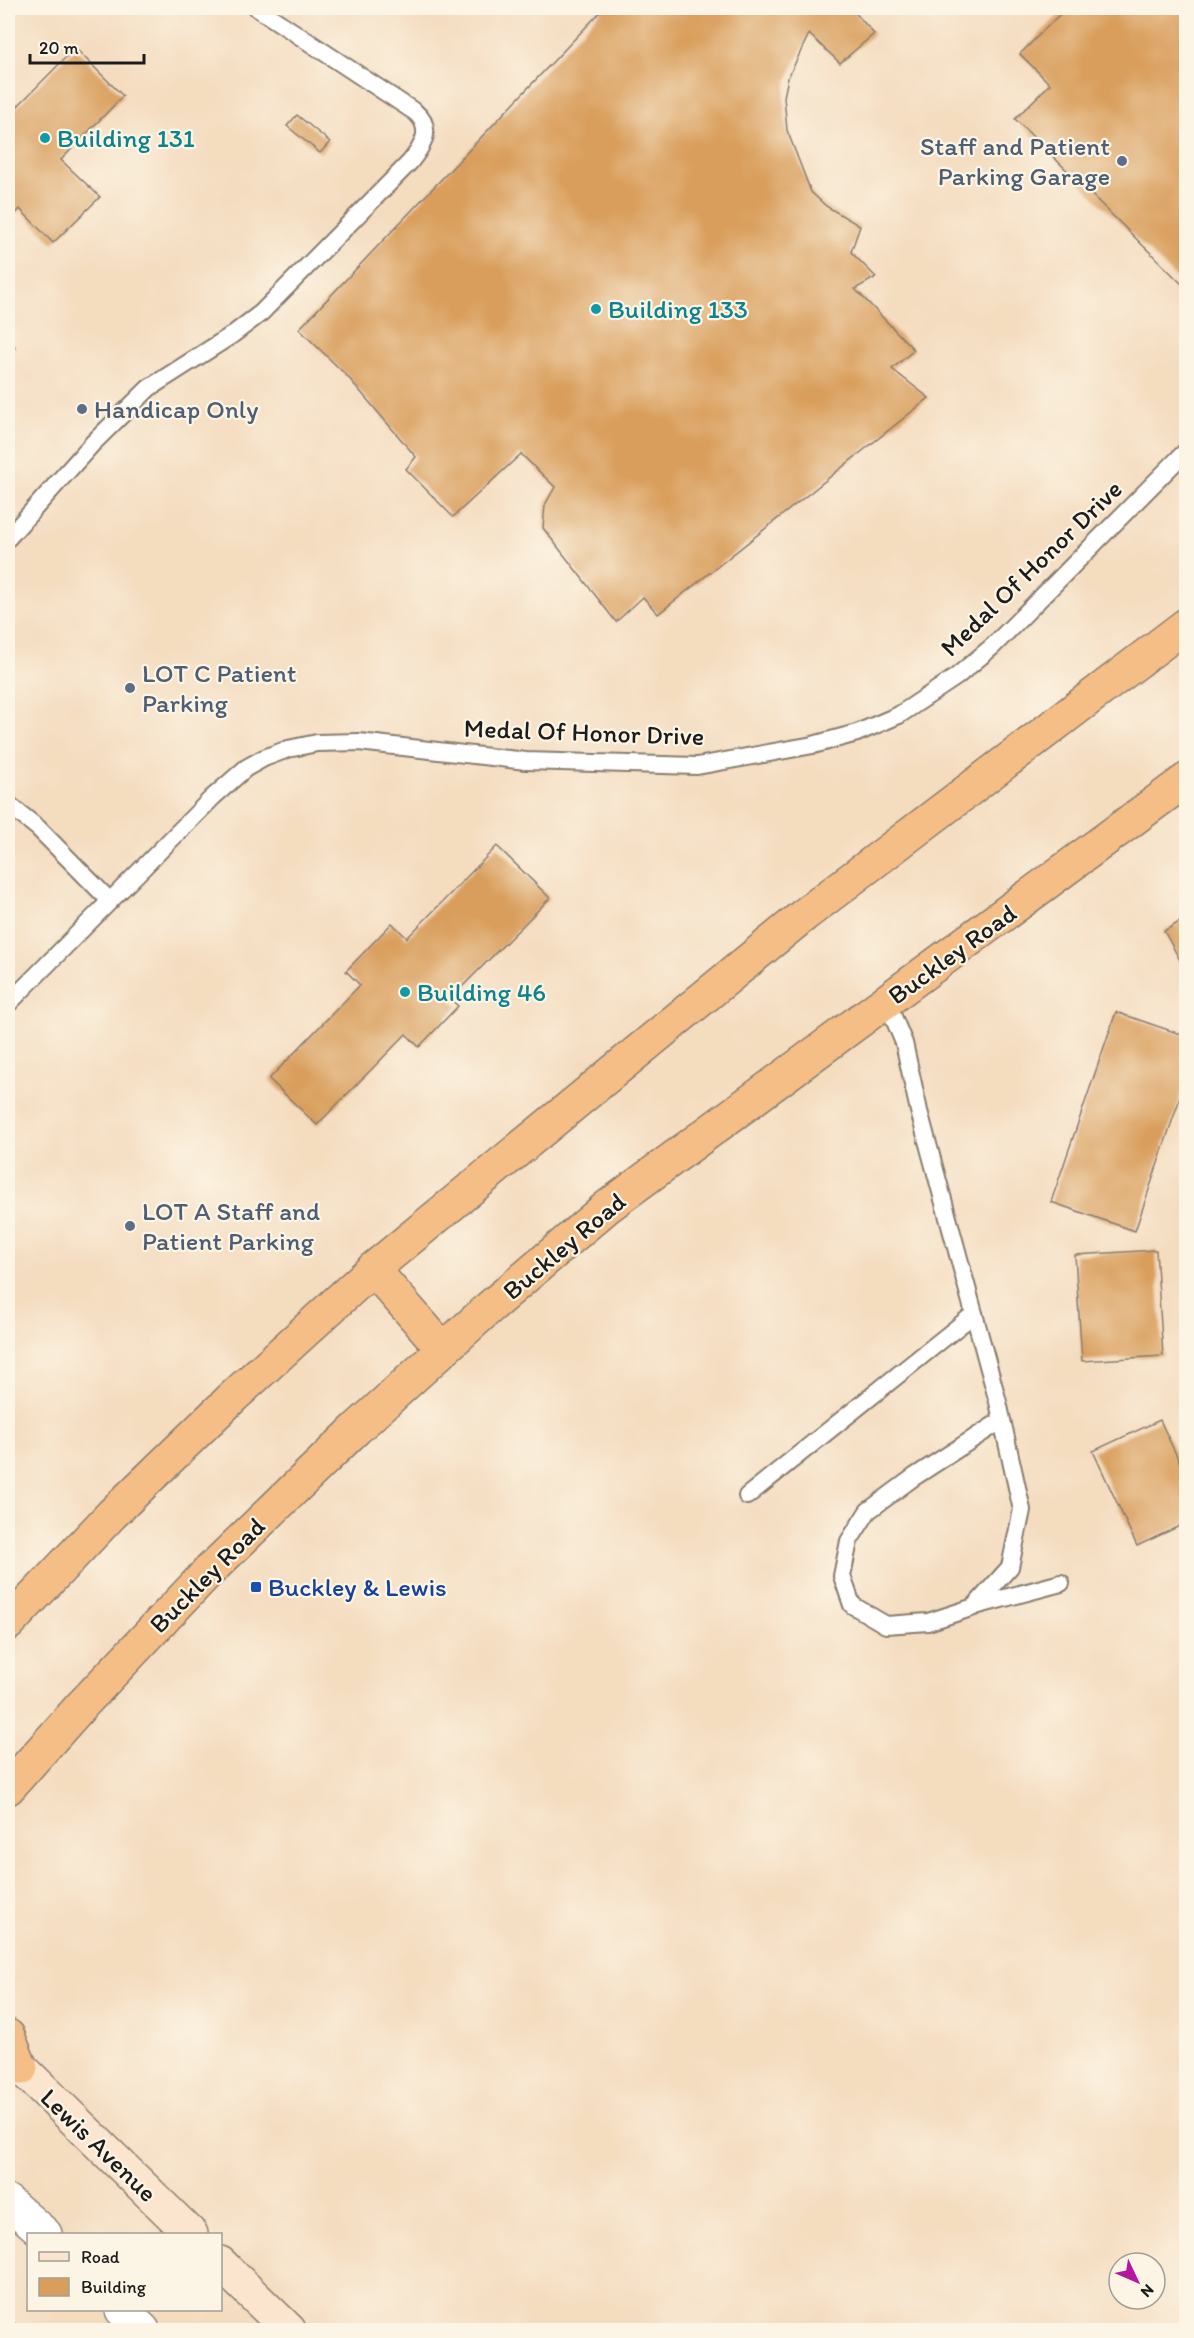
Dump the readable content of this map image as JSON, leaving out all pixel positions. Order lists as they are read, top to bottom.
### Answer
{
  "streets": {
    "highway": ["Buckley Road"],
    "main road": ["Lewis Avenue"],
    "lane": ["Medal Of Honor Drive"]
  },
  "places": {
    "other": [
      "Building 131",
      "Staff and Patient Parking Garage",
      "Building 133",
      "Handicap Only",
      "LOT C Patient Parking",
      "Building 46",
      "LOT A Staff and Patient Parking"
    ],
    "transit": ["Buckley & Lewis"]
  },
  "legend": ["Road", "Building"],
  "scale_bar": "20 m",
  "north": "bottom right"
}
